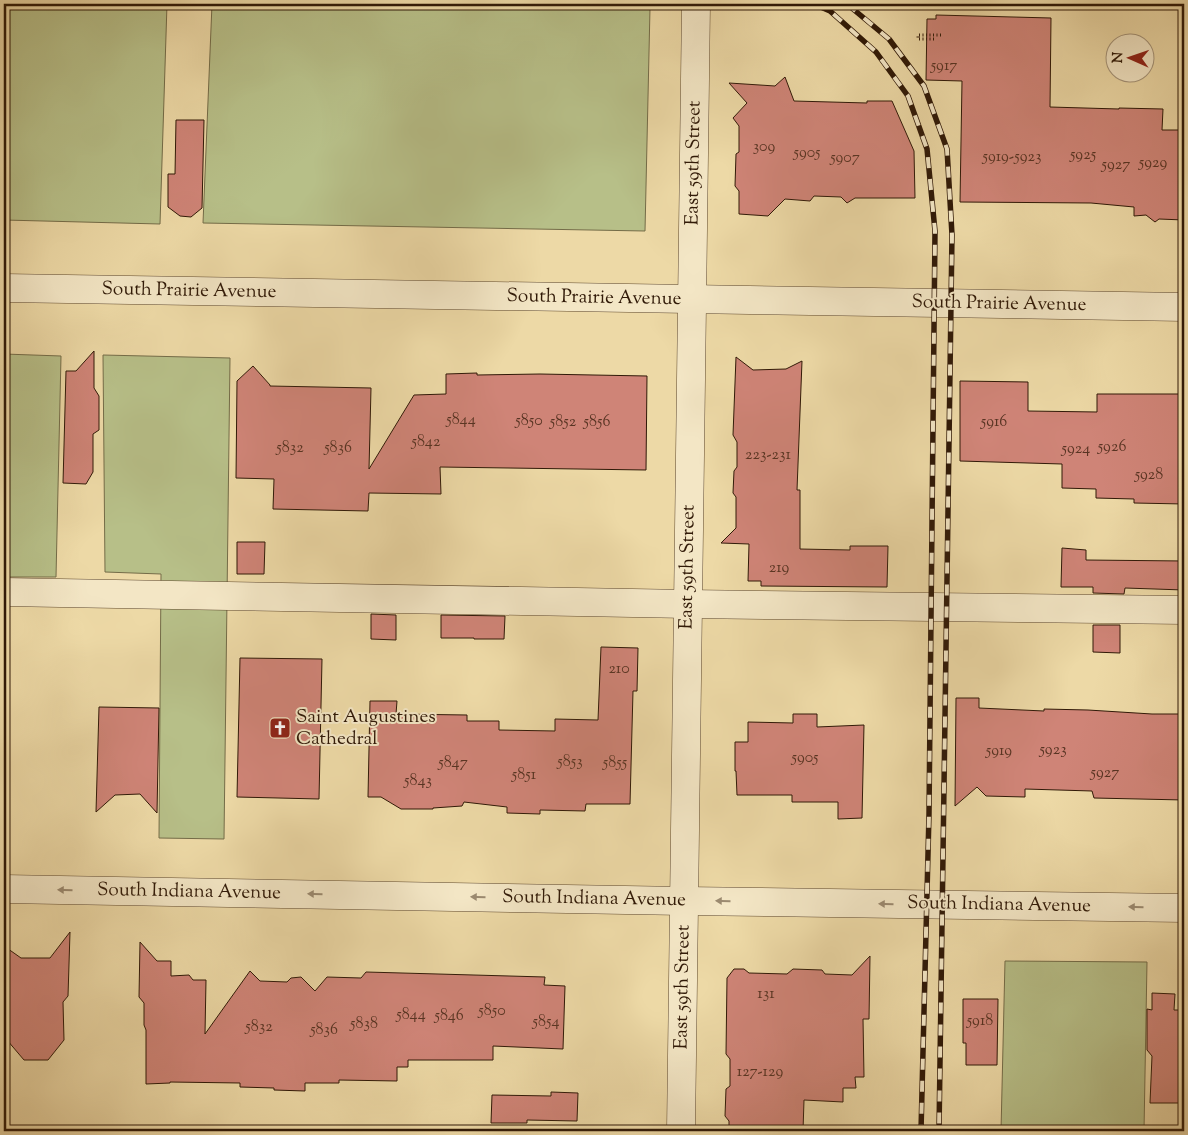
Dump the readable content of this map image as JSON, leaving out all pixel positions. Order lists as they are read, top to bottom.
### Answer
{
  "streets": {
    "street": ["East 59th Street", "South Prairie Avenue", "South Indiana Avenue"]
  },
  "crossings": [
    ["East 59th Street", "South Prairie Avenue"],
    ["East 59th Street", "South Indiana Avenue"]
  ],
  "one_way": ["South Indiana Avenue"],
  "places": {
    "church": ["Saint Augustines Cathedral"]
  },
  "house_numbers": [
    "5917",
    "309",
    "5905",
    "5925",
    "5919-5923",
    "5907",
    "5929",
    "5927",
    "5844",
    "5850",
    "5852",
    "5856",
    "5916",
    "5842",
    "5926",
    "5832",
    "5836",
    "5924",
    "223-231",
    "5928",
    "219",
    "210",
    "5923",
    "5919",
    "5905",
    "5853",
    "5847",
    "5855",
    "5927",
    "5851",
    "5843",
    "131",
    "5850",
    "5844",
    "5846",
    "5918",
    "5854",
    "5838",
    "5832",
    "5836",
    "127-129"
  ],
  "north": "left"
}
